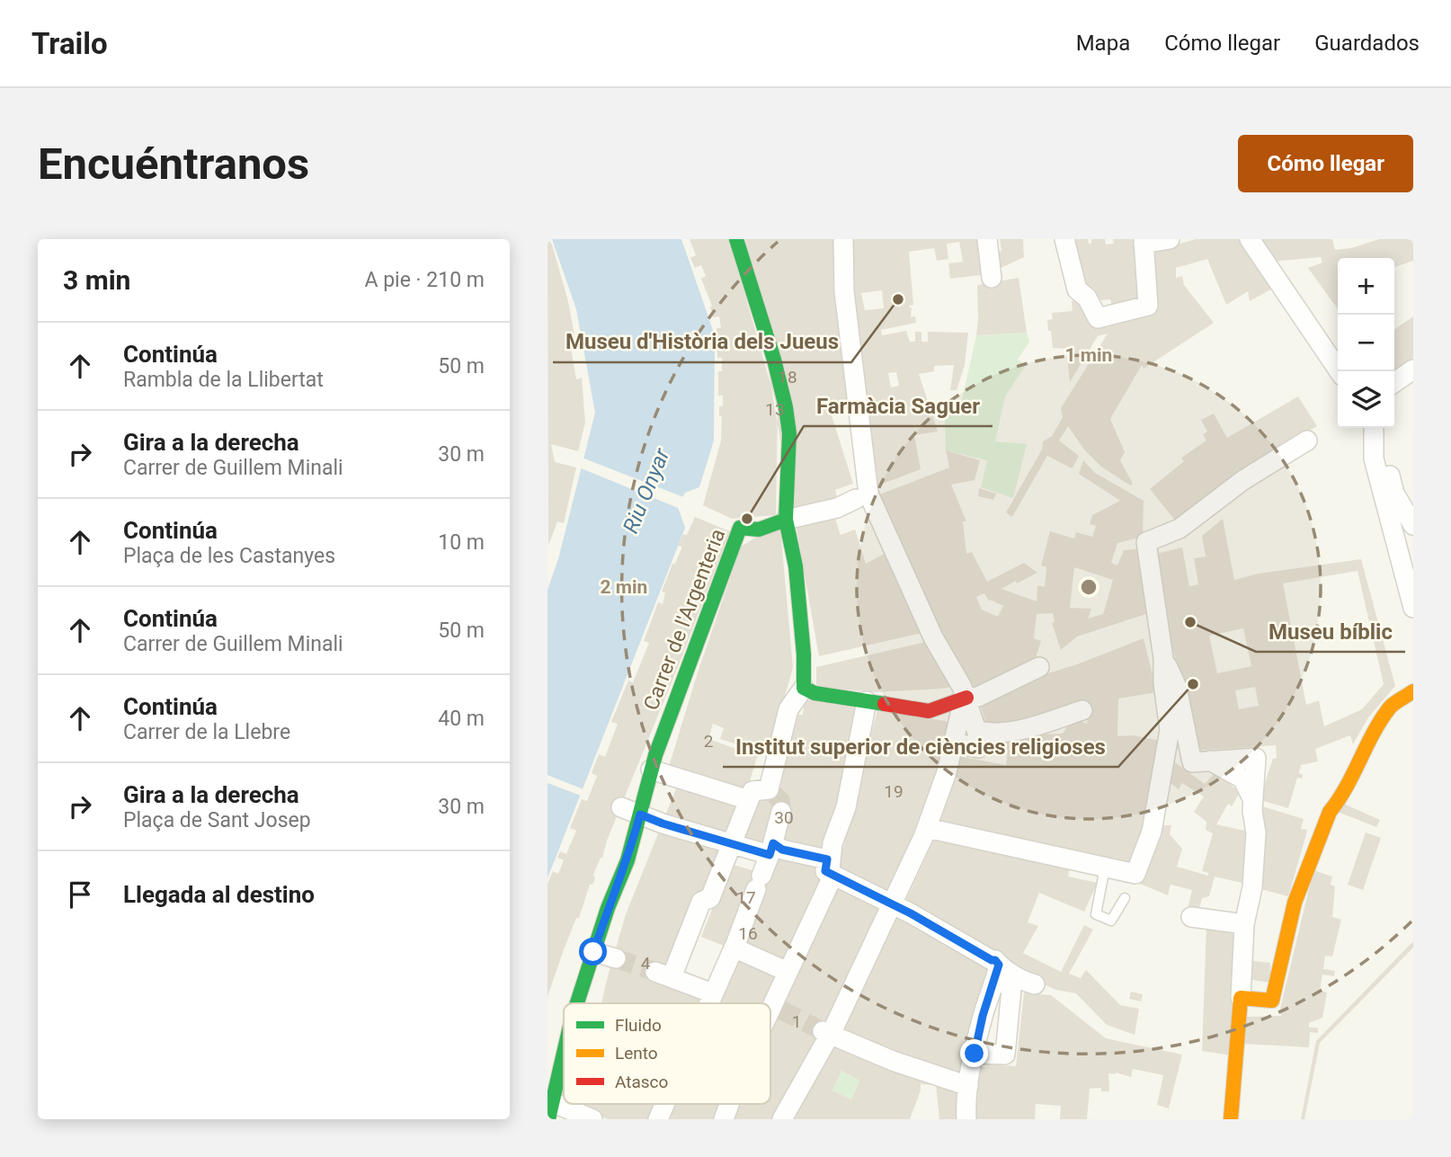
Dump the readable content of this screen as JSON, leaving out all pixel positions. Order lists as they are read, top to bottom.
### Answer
{
  "streets": {
    "street": ["Carrer de l'Argenteria"]
  },
  "water": ["Riu Onyar"],
  "places": [
    "Museu d'Història dels Jueus",
    "Farmàcia Saguer",
    "Museu bíblic",
    "Institut superior de ciències religioses"
  ],
  "house_numbers": [
    "18",
    "13",
    "2",
    "19",
    "30",
    "17",
    "16",
    "4",
    "1"
  ],
  "legend": ["Fluido", "Lento", "Atasco"],
  "page": {
    "header": "Trailo",
    "nav": ["Mapa", "Cómo llegar", "Guardados"],
    "buttons": "Cómo llegar",
    "title": "Encuéntranos",
    "heading": ["3 min", "A pie · 210 m"],
    "map_buttons": ["+", "−"],
    "list": [
      ["Continúa", "Rambla de la Llibertat", "50 m"],
      ["Gira a la derecha", "Carrer de Guillem Minali", "30 m"],
      ["Continúa", "Plaça de les Castanyes", "10 m"],
      ["Continúa", "Carrer de Guillem Minali", "50 m"],
      ["Continúa", "Carrer de la Llebre", "40 m"],
      ["Gira a la derecha", "Plaça de Sant Josep", "30 m"],
      "Llegada al destino"
    ]
  },
  "rings": ["1 min", "2 min"]
}
